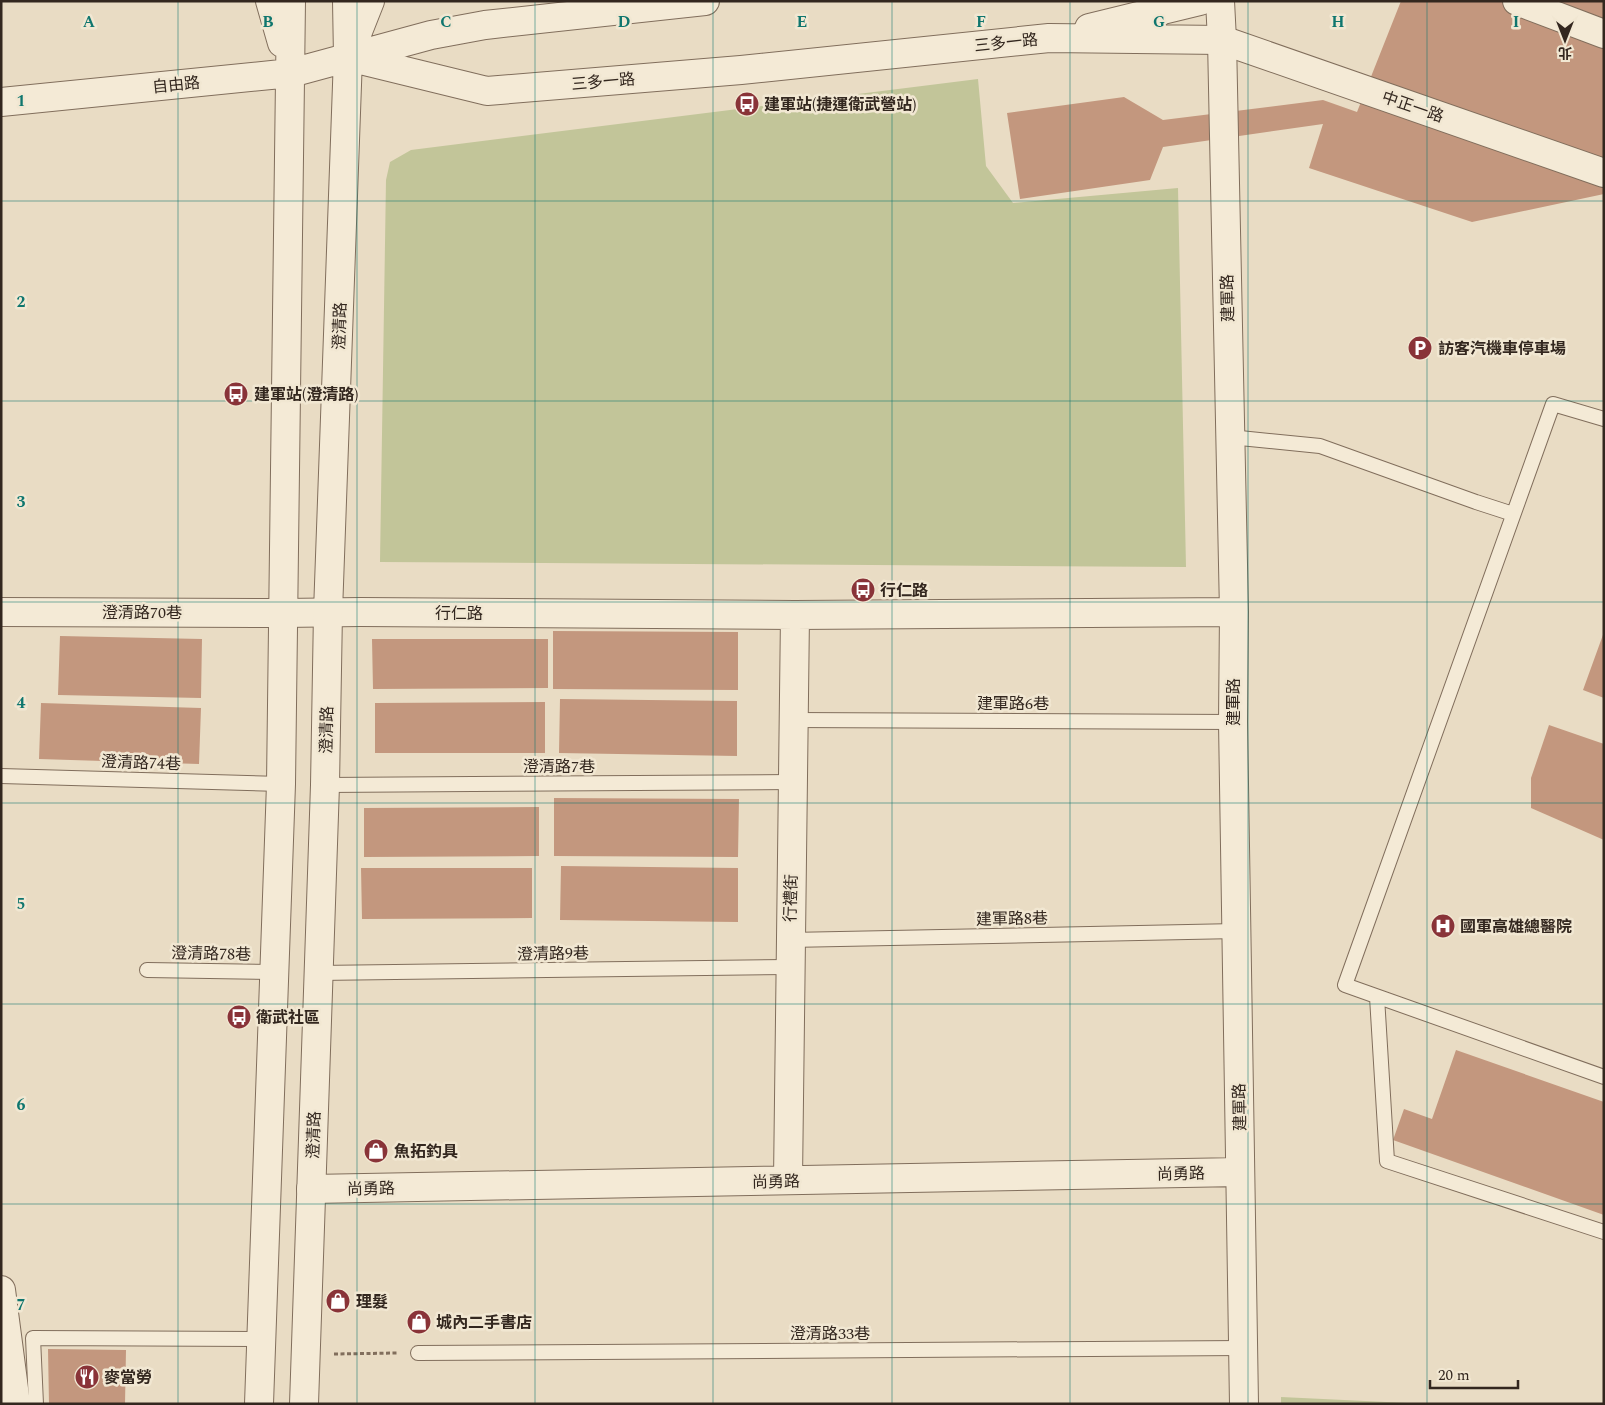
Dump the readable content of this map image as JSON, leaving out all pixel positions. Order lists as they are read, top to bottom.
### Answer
{
  "streets": {
    "street": [
      "三多一路",
      "自由路",
      "中正一路",
      "建軍路",
      "澄清路",
      "澄清路70巷",
      "行仁路",
      "行禮街",
      "尚勇路"
    ],
    "lane": [
      "建軍路6巷",
      "澄清路74巷",
      "澄清路7巷",
      "建軍路8巷",
      "澄清路78巷",
      "澄清路9巷",
      "澄清路33巷"
    ]
  },
  "crossings": [
    ["三多一路", "自由路"],
    ["三多一路", "中正一路"],
    ["三多一路", "建軍路"],
    ["三多一路", "澄清路"],
    ["自由路", "澄清路"],
    ["中正一路", "建軍路"],
    ["建軍路", "行仁路"],
    ["建軍路", "建軍路6巷"],
    ["建軍路", "建軍路8巷"],
    ["建軍路", "尚勇路"],
    ["建軍路", "澄清路33巷"],
    ["澄清路", "行仁路"],
    ["澄清路", "澄清路7巷"],
    ["澄清路", "澄清路9巷"],
    ["澄清路", "尚勇路"],
    ["澄清路70巷", "行仁路"],
    ["行仁路", "行禮街"],
    ["建軍路6巷", "行禮街"],
    ["澄清路7巷", "行禮街"],
    ["行禮街", "建軍路8巷"],
    ["行禮街", "澄清路9巷"],
    ["行禮街", "尚勇路"]
  ],
  "places": {
    "bus stop": [
      "建軍站(捷運衛武營站)",
      "建軍站(澄清路)",
      "行仁路",
      "衛武社區"
    ],
    "parking": ["訪客汽機車停車場"],
    "hospital": ["國軍高雄總醫院"],
    "shop": ["魚拓釣具", "理髮", "城內二手書店"],
    "restaurant": ["麥當勞"]
  },
  "scale_bar": "20 m",
  "north": "bottom",
  "grid": {
    "columns": [
      "A",
      "B",
      "C",
      "D",
      "E",
      "F",
      "G",
      "H",
      "I"
    ],
    "rows": [
      "1",
      "2",
      "3",
      "4",
      "5",
      "6",
      "7"
    ]
  }
}
